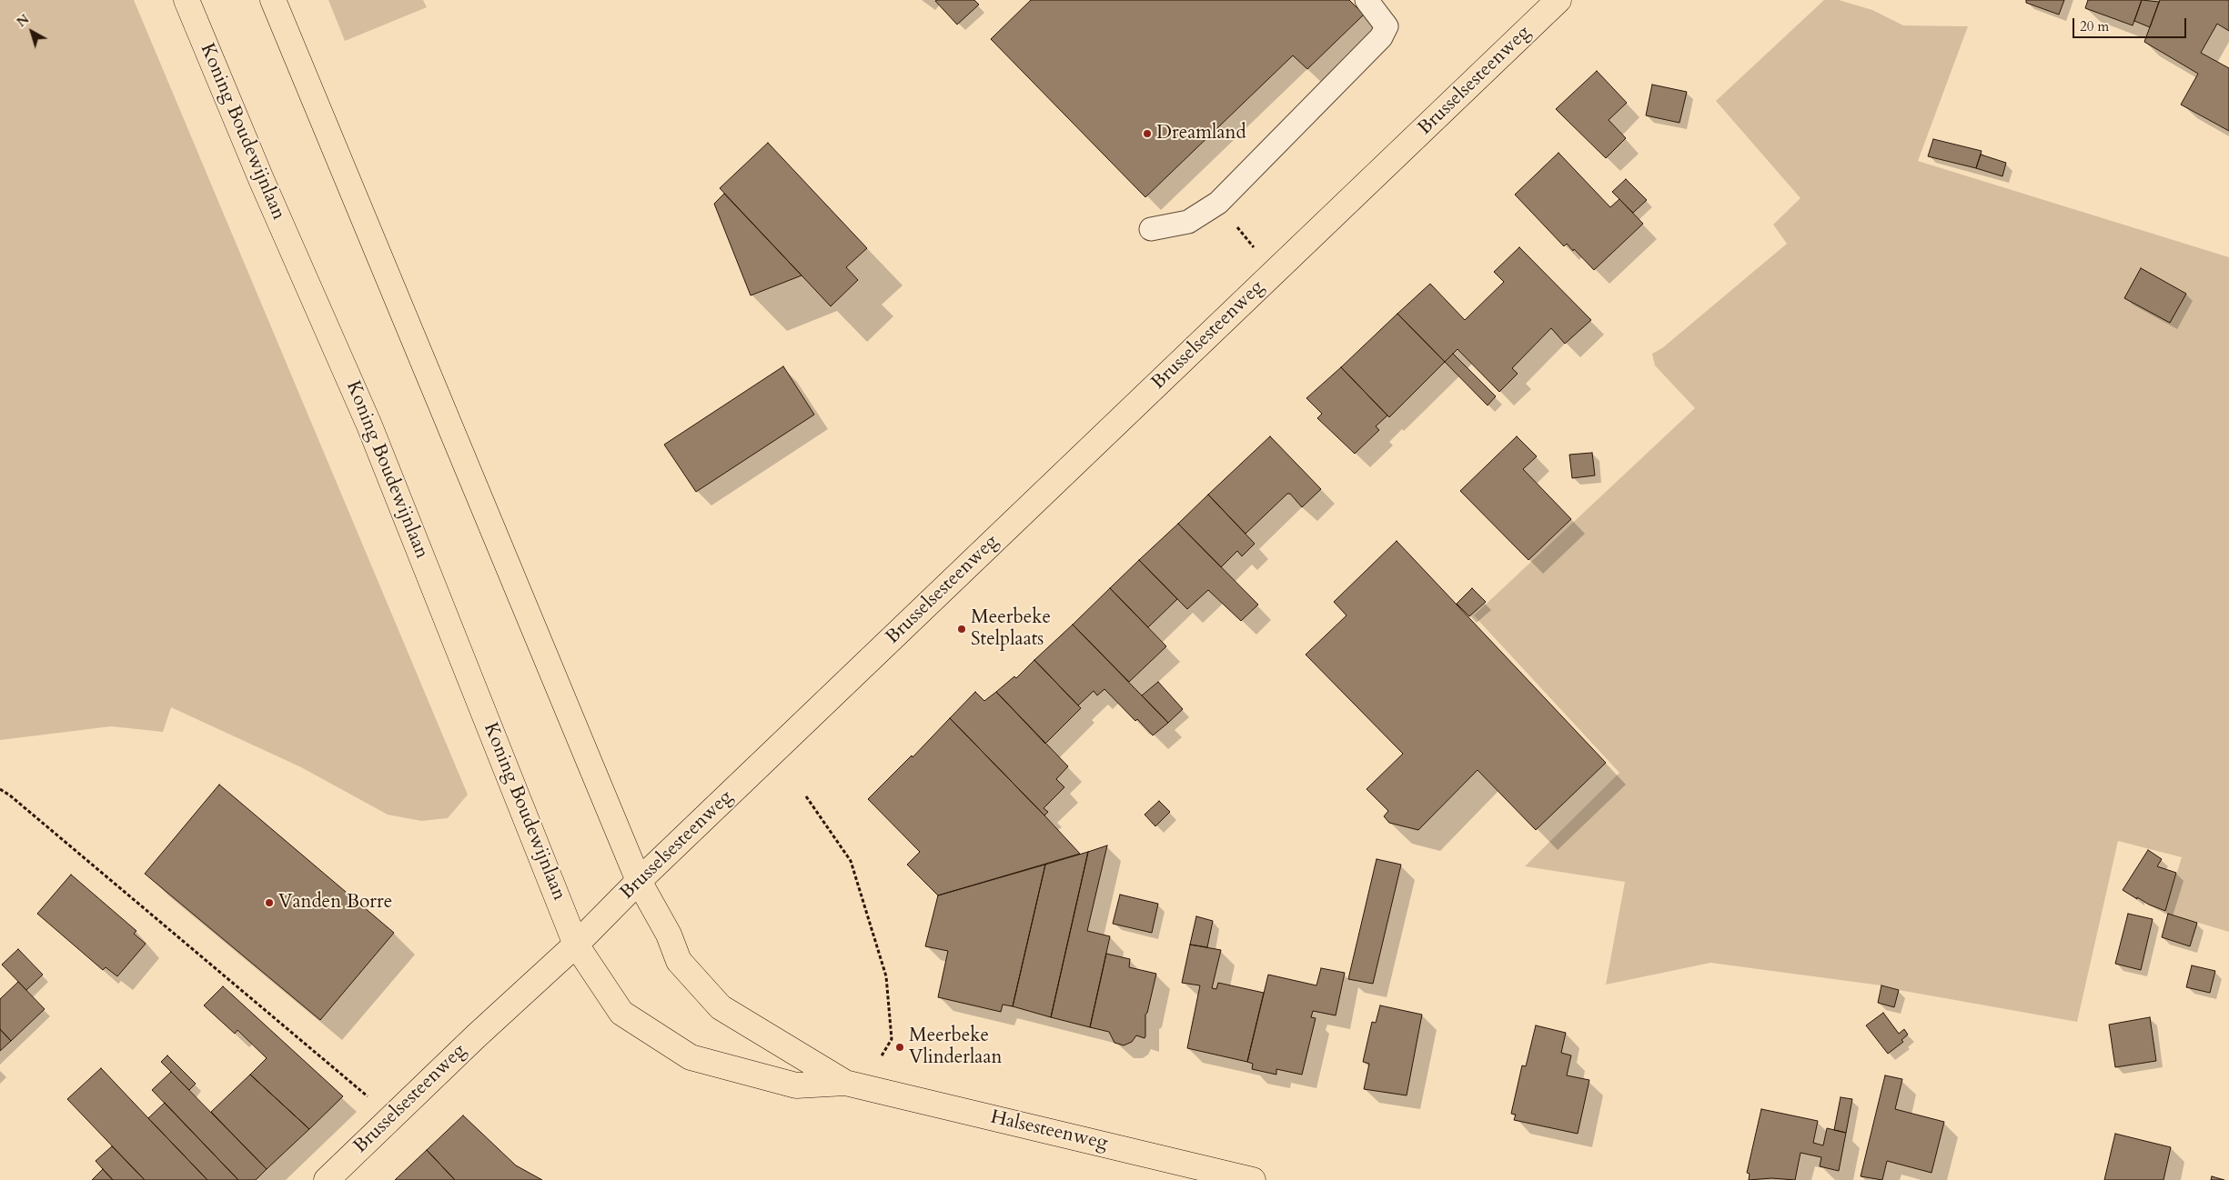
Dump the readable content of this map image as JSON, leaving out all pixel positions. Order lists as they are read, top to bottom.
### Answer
{
  "streets": {
    "main road": ["Brusselsesteenweg", "Koning Boudewijnlaan", "Halsesteenweg"]
  },
  "crossings": [
    ["Brusselsesteenweg", "Koning Boudewijnlaan"],
    ["Brusselsesteenweg", "Halsesteenweg"],
    ["Koning Boudewijnlaan", "Halsesteenweg"]
  ],
  "places": [
    "Dreamland",
    "Meerbeke Stelplaats",
    "Vanden Borre",
    "Meerbeke Vlinderlaan"
  ],
  "scale_bar": "20 m",
  "north": "top left"
}
